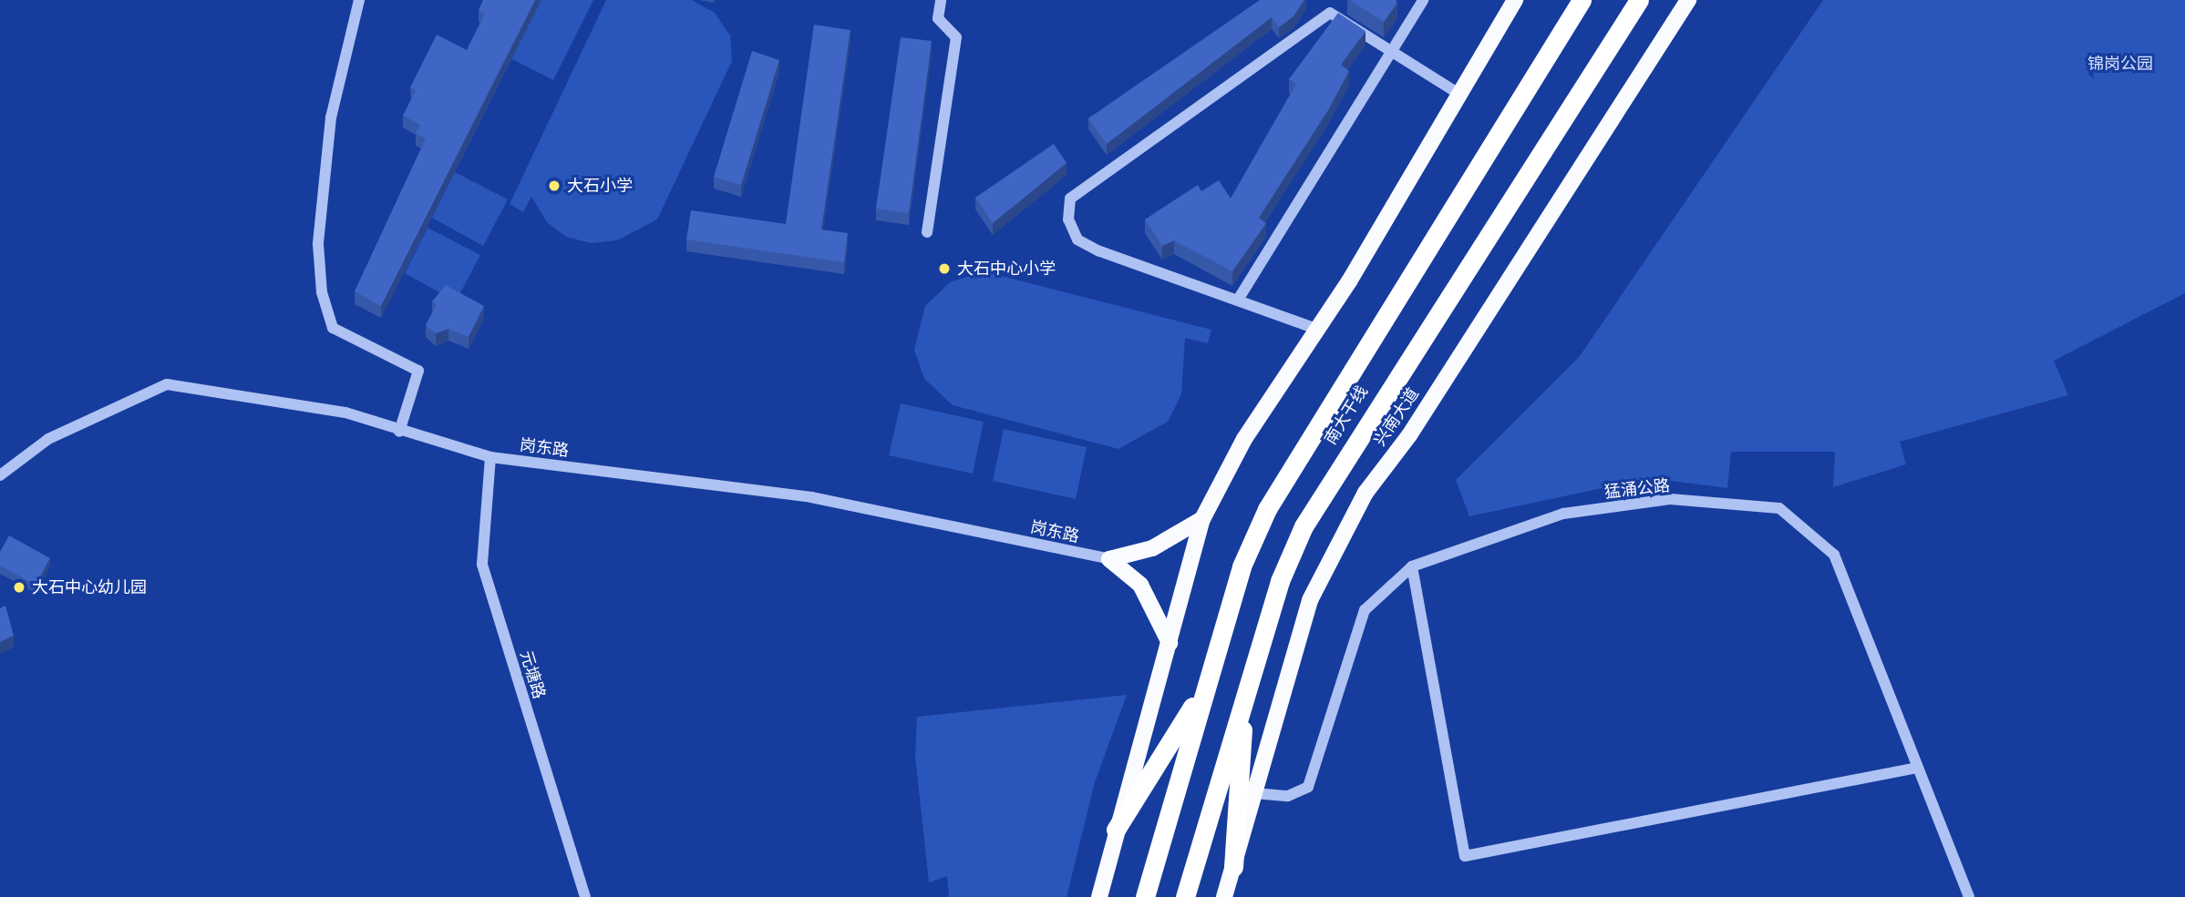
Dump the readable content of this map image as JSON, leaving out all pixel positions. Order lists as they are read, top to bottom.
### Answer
{
  "streets": {
    "highway": ["南大干线"],
    "main road": ["兴南大道"],
    "street": ["岗东路", "猛涌公路", "元塘路"]
  },
  "crossings": [
    ["兴南大道", "猛涌公路"],
    ["岗东路", "元塘路"]
  ],
  "parks": ["锦岗公园"],
  "places": ["大石小学", "大石中心小学", "大石中心幼儿园"]
}
